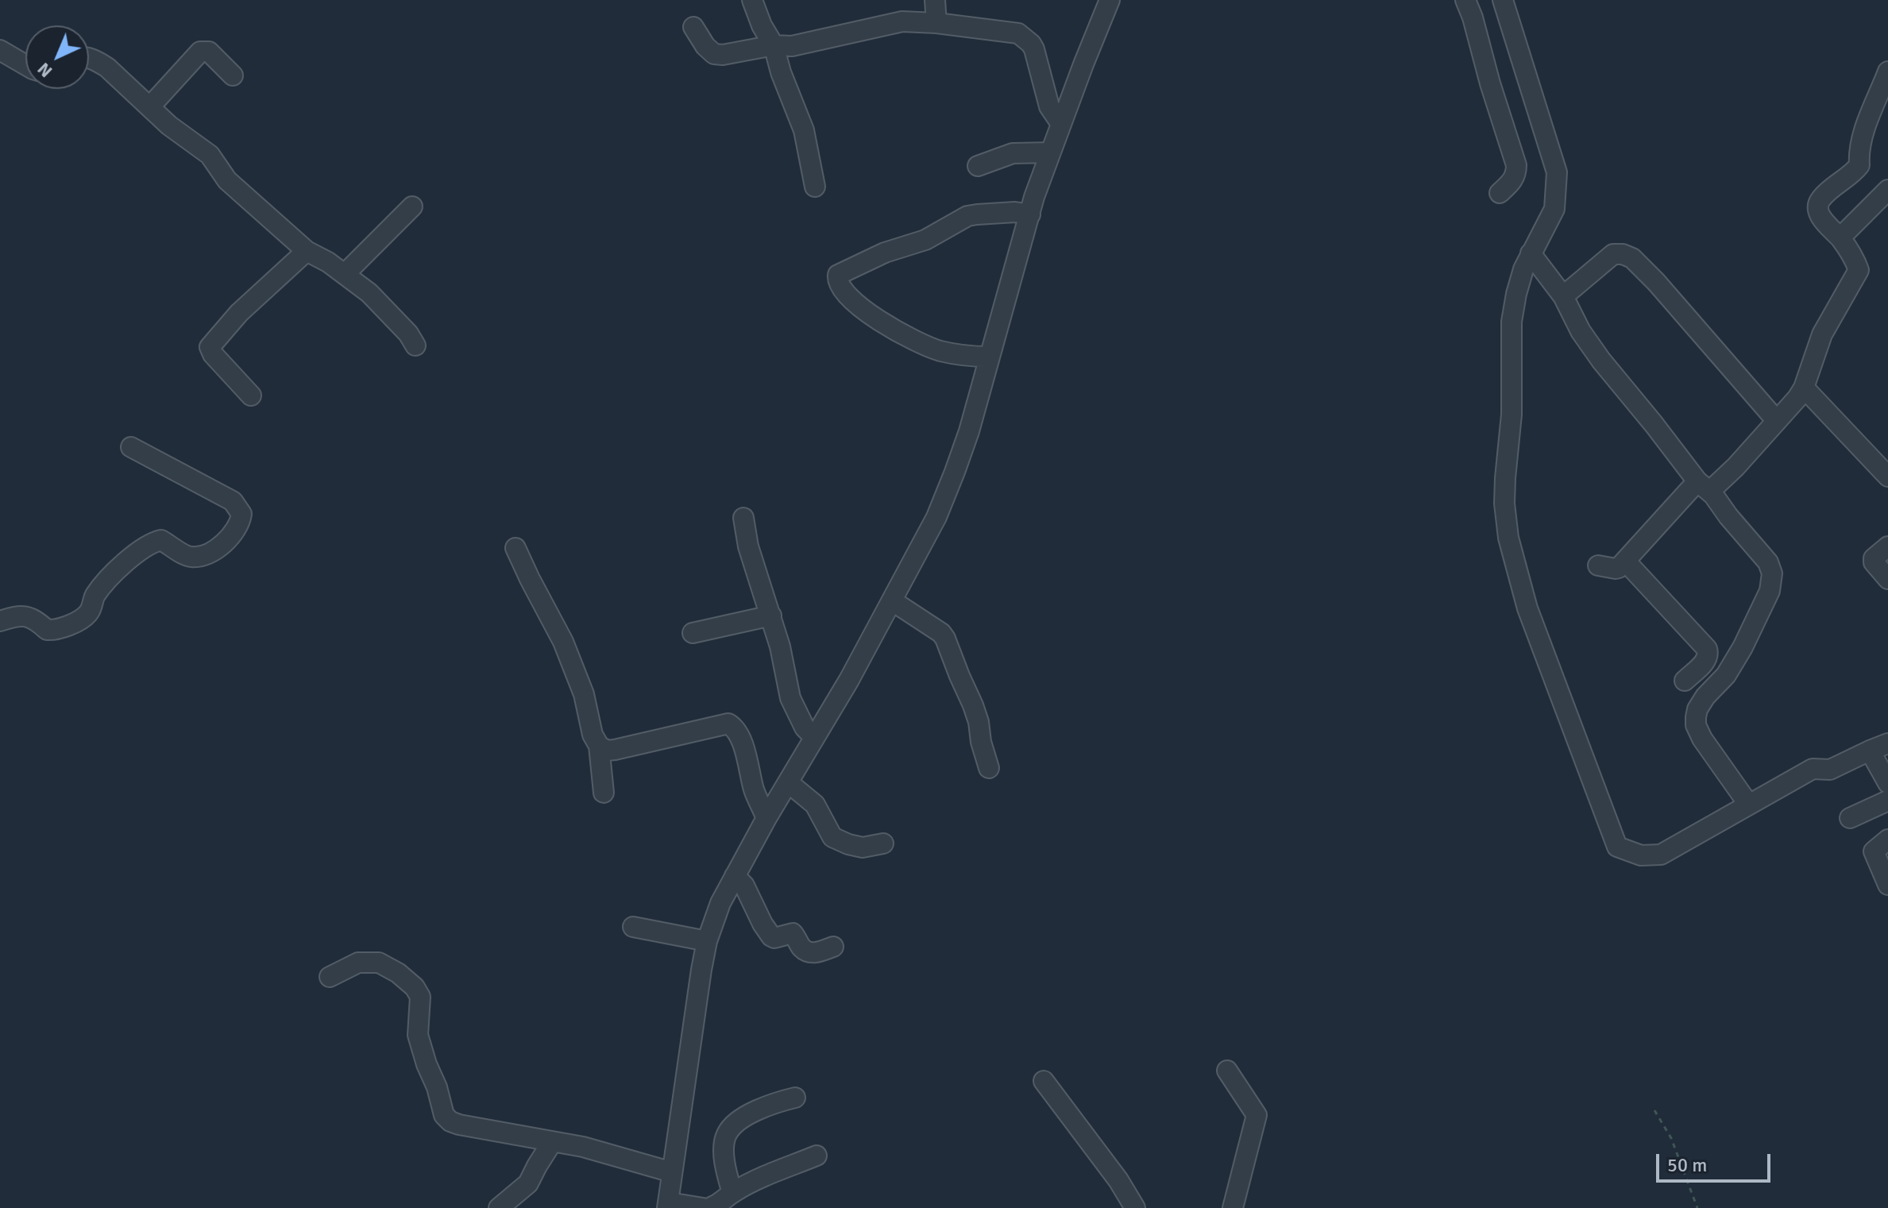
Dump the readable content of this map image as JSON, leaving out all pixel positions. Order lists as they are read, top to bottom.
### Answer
{
  "scale_bar": "50 m",
  "north": "bottom left"
}
